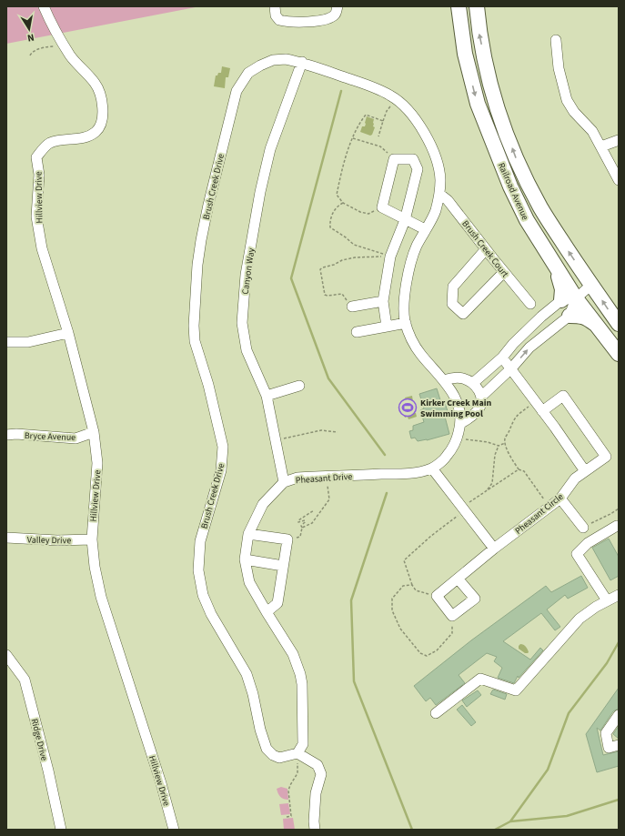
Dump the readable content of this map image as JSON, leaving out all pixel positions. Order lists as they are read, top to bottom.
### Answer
{
  "streets": {
    "highway": ["Railroad Avenue"],
    "street": [
      "Brush Creek Drive",
      "Hillview Drive",
      "Brush Creek Court",
      "Canyon Way",
      "Bryce Avenue",
      "Pheasant Drive",
      "Pheasant Circle",
      "Valley Drive",
      "Ridge Drive"
    ]
  },
  "crossings": [
    ["Brush Creek Drive", "Brush Creek Court"],
    ["Brush Creek Drive", "Canyon Way"],
    ["Brush Creek Drive", "Pheasant Drive"],
    ["Hillview Drive", "Bryce Avenue"],
    ["Hillview Drive", "Valley Drive"],
    ["Canyon Way", "Pheasant Drive"]
  ],
  "places": {
    "sports": ["Kirker Creek Main Swimming Pool"]
  },
  "north": "bottom"
}
